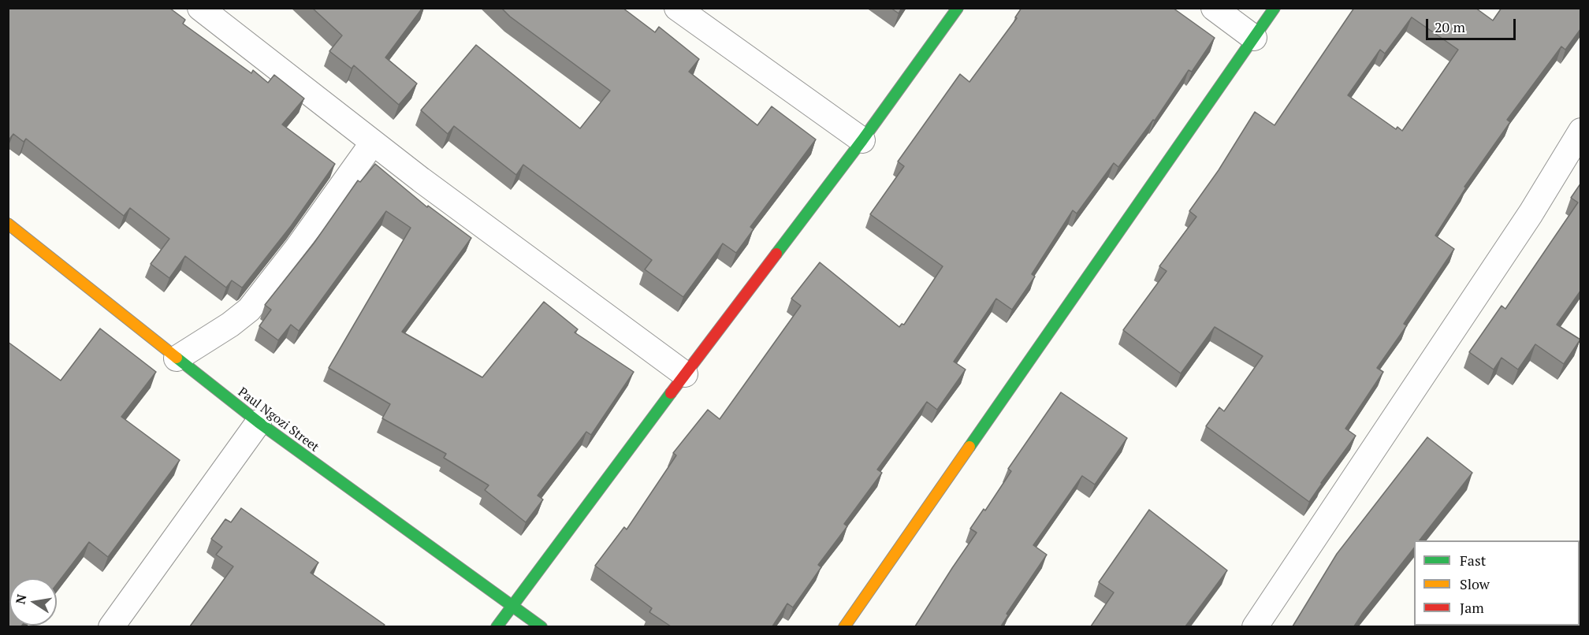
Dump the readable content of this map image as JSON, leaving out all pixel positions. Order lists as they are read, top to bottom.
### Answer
{
  "streets": {
    "street": ["Paul Ngozi Street"]
  },
  "legend": ["Fast", "Slow", "Jam"],
  "scale_bar": "20 m",
  "north": "left"
}
